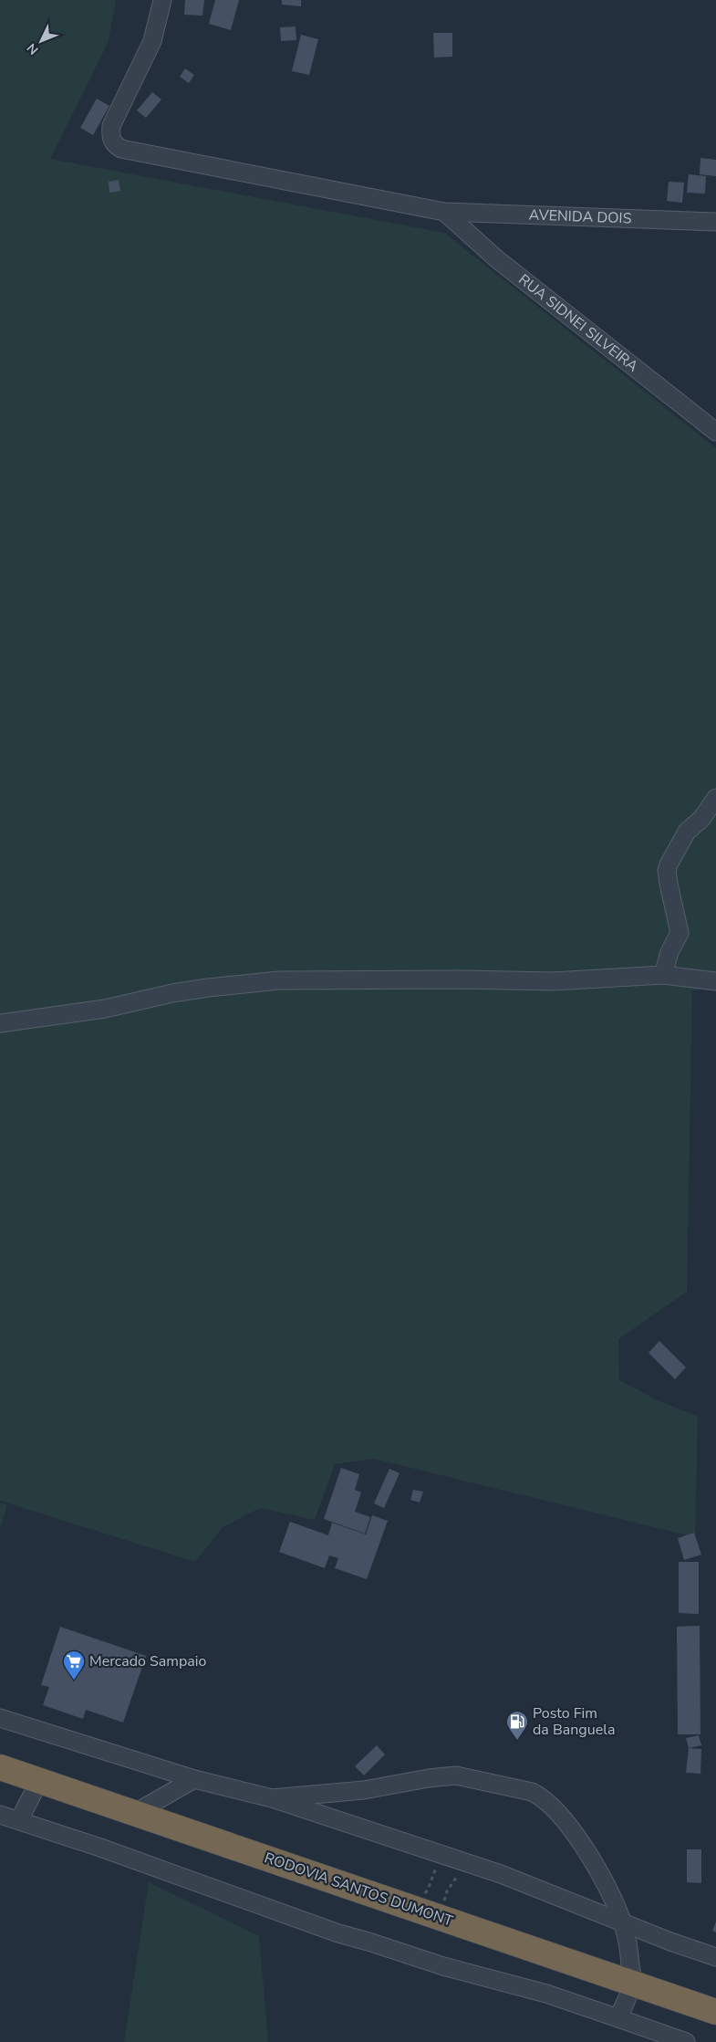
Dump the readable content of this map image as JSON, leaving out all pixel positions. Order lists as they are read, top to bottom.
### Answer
{
  "streets": {
    "highway": ["RODOVIA SANTOS DUMONT"],
    "street": ["AVENIDA DOIS", "RUA SIDNEI SILVEIRA"]
  },
  "crossings": [
    ["AVENIDA DOIS", "RUA SIDNEI SILVEIRA"]
  ],
  "places": {
    "supermarket": ["Mercado Sampaio"],
    "fuel station": ["Posto Fim da Banguela"]
  },
  "north": "bottom left"
}
